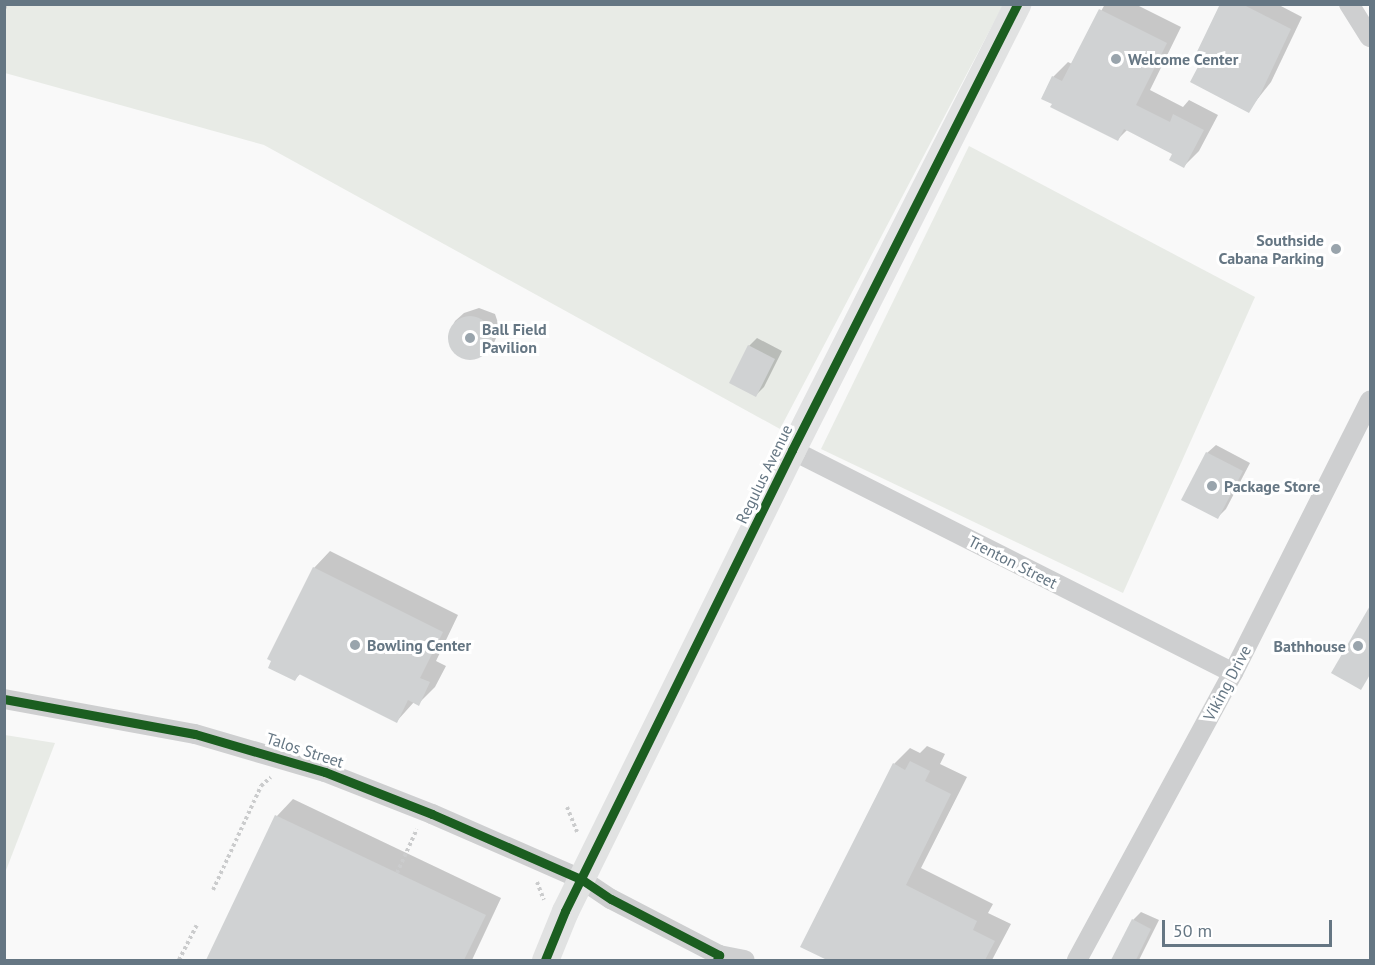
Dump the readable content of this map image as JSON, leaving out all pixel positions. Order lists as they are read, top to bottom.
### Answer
{
  "streets": {
    "street": [
      "Regulus Avenue",
      "Trenton Street",
      "Viking Drive",
      "Talos Street"
    ]
  },
  "crossings": [
    ["Regulus Avenue", "Trenton Street"],
    ["Regulus Avenue", "Talos Street"],
    ["Trenton Street", "Viking Drive"]
  ],
  "places": [
    "Welcome Center",
    "Southside Cabana Parking",
    "Ball Field Pavilion",
    "Package Store",
    "Bowling Center",
    "Bathhouse"
  ],
  "scale_bar": "50 m"
}
